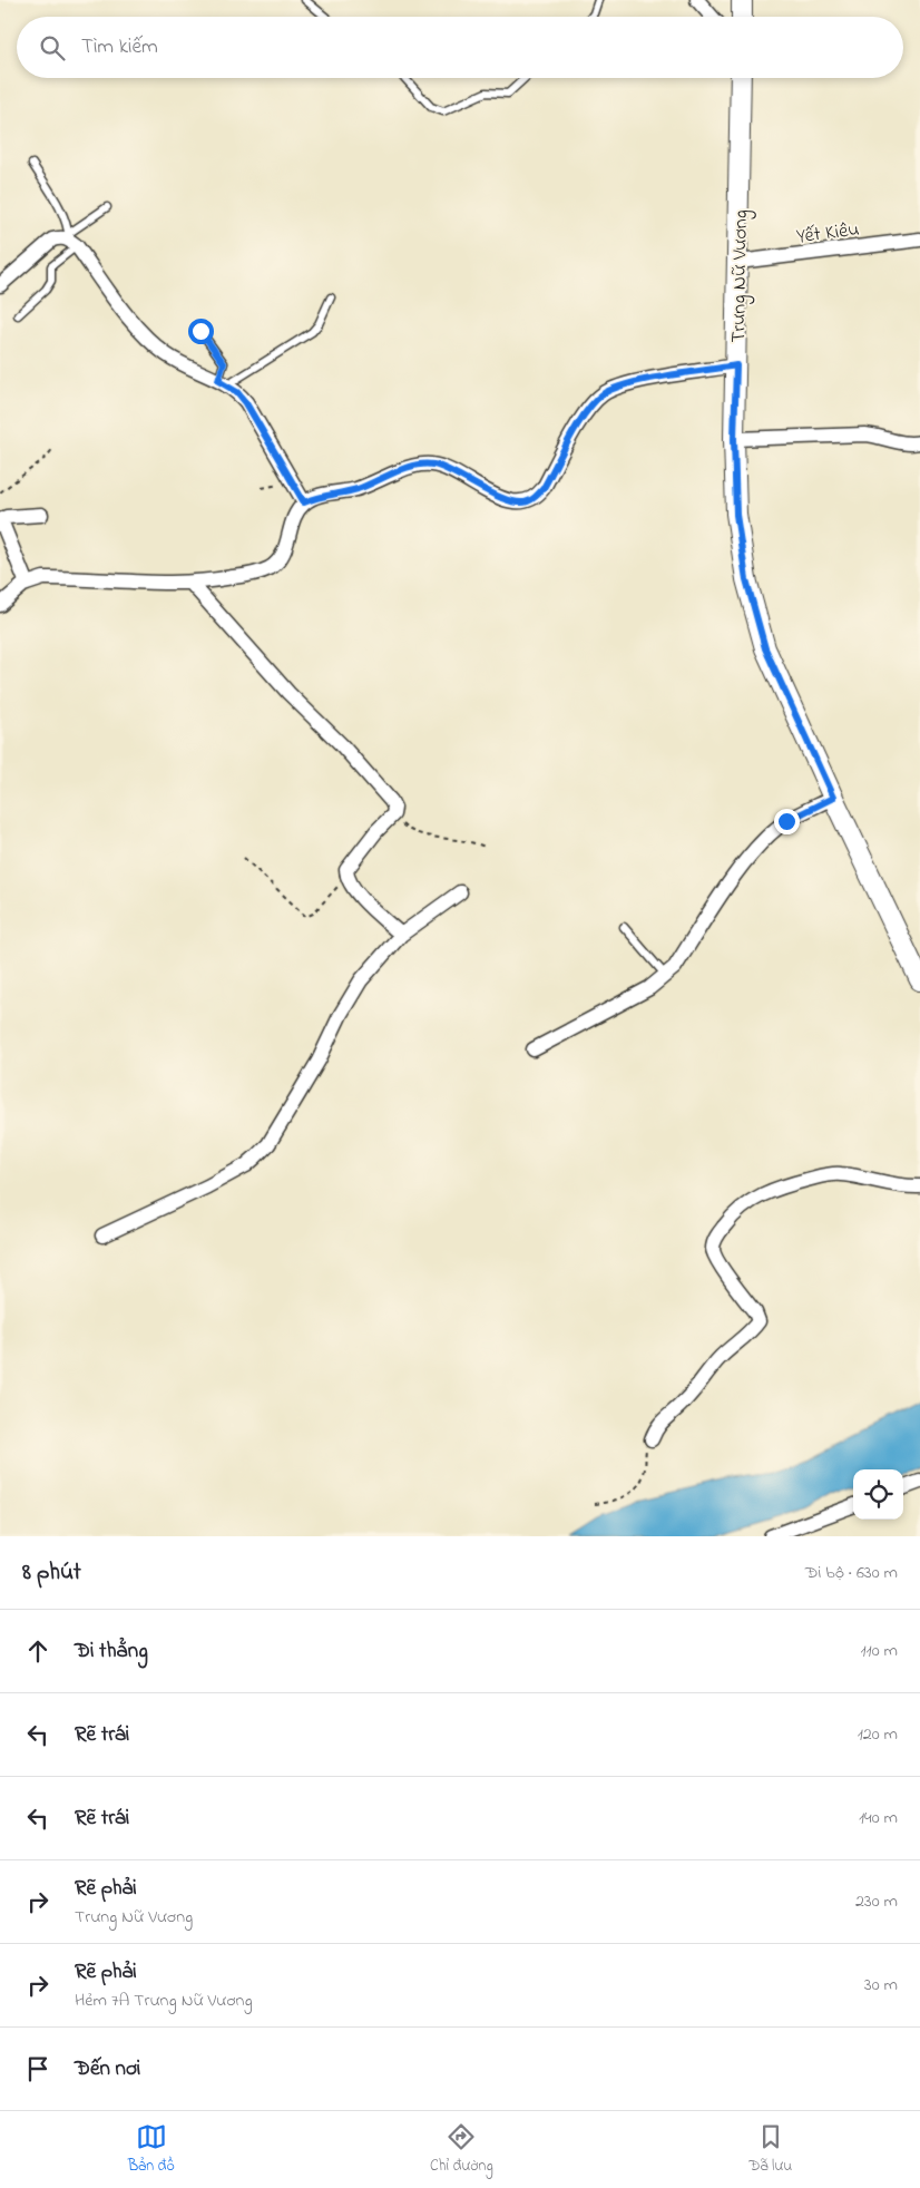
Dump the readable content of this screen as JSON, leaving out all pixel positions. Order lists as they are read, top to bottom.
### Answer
{
  "streets": {
    "main road": ["Trưng Nữ Vương"],
    "street": ["Yết Kiêu"]
  },
  "crossings": [
    ["Yết Kiêu", "Trưng Nữ Vương"]
  ],
  "page": {
    "search": "Tìm kiếm",
    "heading": ["8 phút", "Đi bộ · 630 m"],
    "list": [
      ["Đi thẳng", "110 m"],
      ["Rẽ trái", "120 m"],
      ["Rẽ trái", "140 m"],
      ["Rẽ phải", "Trưng Nữ Vương", "230 m"],
      ["Rẽ phải", "Hẻm 7A Trưng Nữ Vương", "30 m"],
      "Đến nơi"
    ],
    "nav": ["Bản đồ", "Chỉ đường", "Đã lưu"]
  }
}
